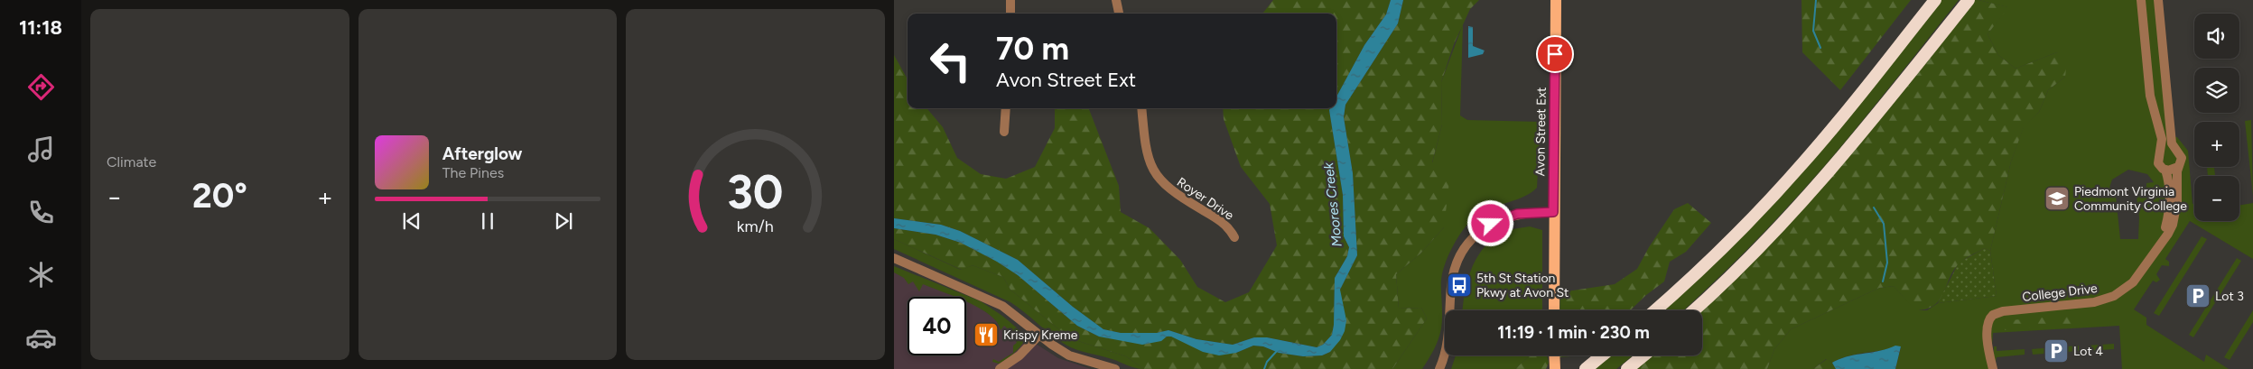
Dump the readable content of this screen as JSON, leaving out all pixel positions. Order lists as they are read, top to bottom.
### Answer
{
  "streets": {
    "main road": ["Avon Street Ext"],
    "street": ["Royer Drive", "College Drive"]
  },
  "water": ["Moores Creek"],
  "places": {
    "school or university": ["Piedmont Virginia Community College"],
    "bus stop": ["5th St Station Pkwy at Avon St"],
    "parking": ["Lot 3", "Lot 4"],
    "restaurant": ["Krispy Kreme"]
  },
  "page": {
    "tabs": "11:18",
    "tile": "Climate",
    "map_buttons": ["+", "−"],
    "turn": ["70 m", "Avon Street Ext"],
    "song": ["Afterglow", "The Pines"],
    "heat": ["−", "20°", "+"],
    "limit": "40",
    "trip": "11:19 · 1 min · 230 m",
    "gauge": ["30", "km/h"]
  }
}
